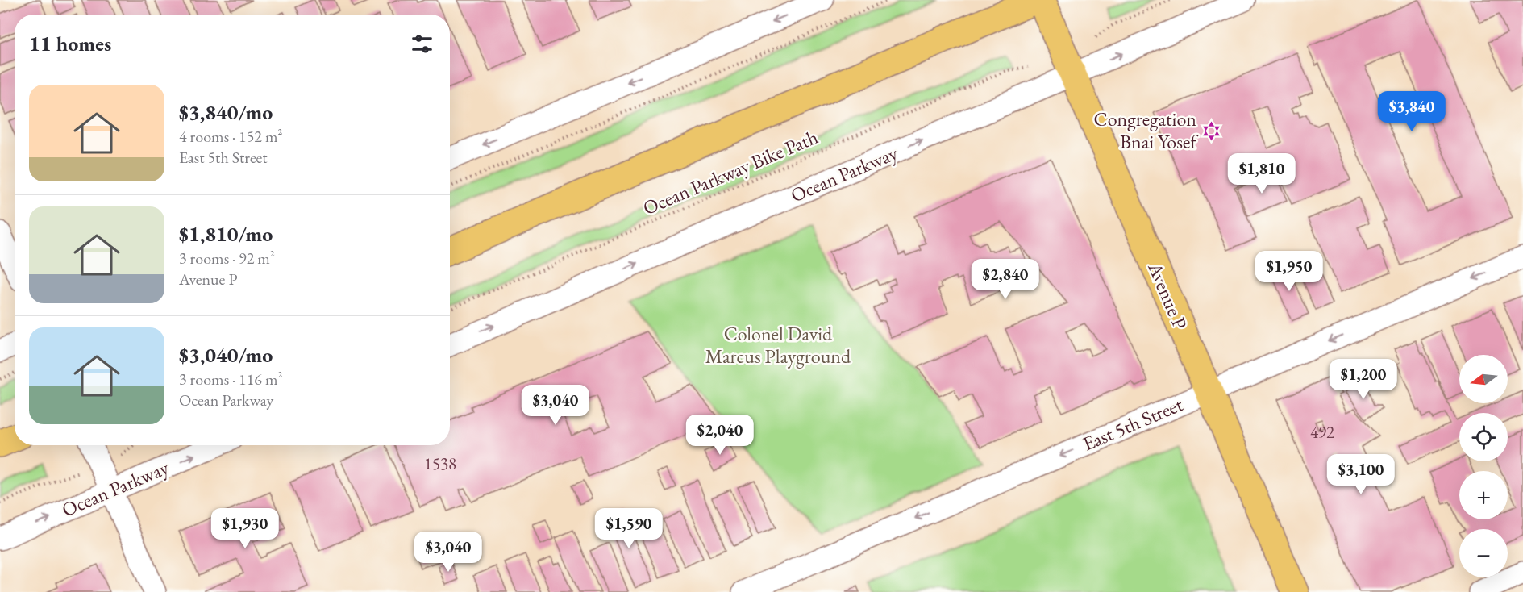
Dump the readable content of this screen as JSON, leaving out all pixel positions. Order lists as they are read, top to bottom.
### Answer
{
  "streets": {
    "main road": ["Avenue P"],
    "street": ["Ocean Parkway", "East 5th Street"],
    "path": ["Ocean Parkway Bike Path"]
  },
  "crossings": [
    ["Ocean Parkway", "Avenue P"],
    ["Avenue P", "East 5th Street"]
  ],
  "one_way": ["East 5th Street"],
  "parks": ["Colonel David Marcus Playground"],
  "places": {
    "synagogue": ["Congregation Bnai Yosef"]
  },
  "house_numbers": ["492", "1538"],
  "north": "left",
  "page": {
    "heading": "11 homes",
    "list": [
      {
        "name": "$3,840/mo",
        "note": "4 rooms · 152 m² · East 5th Street"
      },
      {
        "name": "$1,810/mo",
        "note": "3 rooms · 92 m² · Avenue P"
      },
      {
        "name": "$3,040/mo",
        "note": "3 rooms · 116 m² · Ocean Parkway"
      }
    ],
    "price": [
      "$3,840",
      "$1,810",
      "$1,950",
      "$2,840",
      "$1,200",
      "$3,040",
      "$2,040",
      "$3,100",
      "$1,930",
      "$1,590",
      "$3,040"
    ],
    "map_buttons": ["+", "−"]
  }
}
